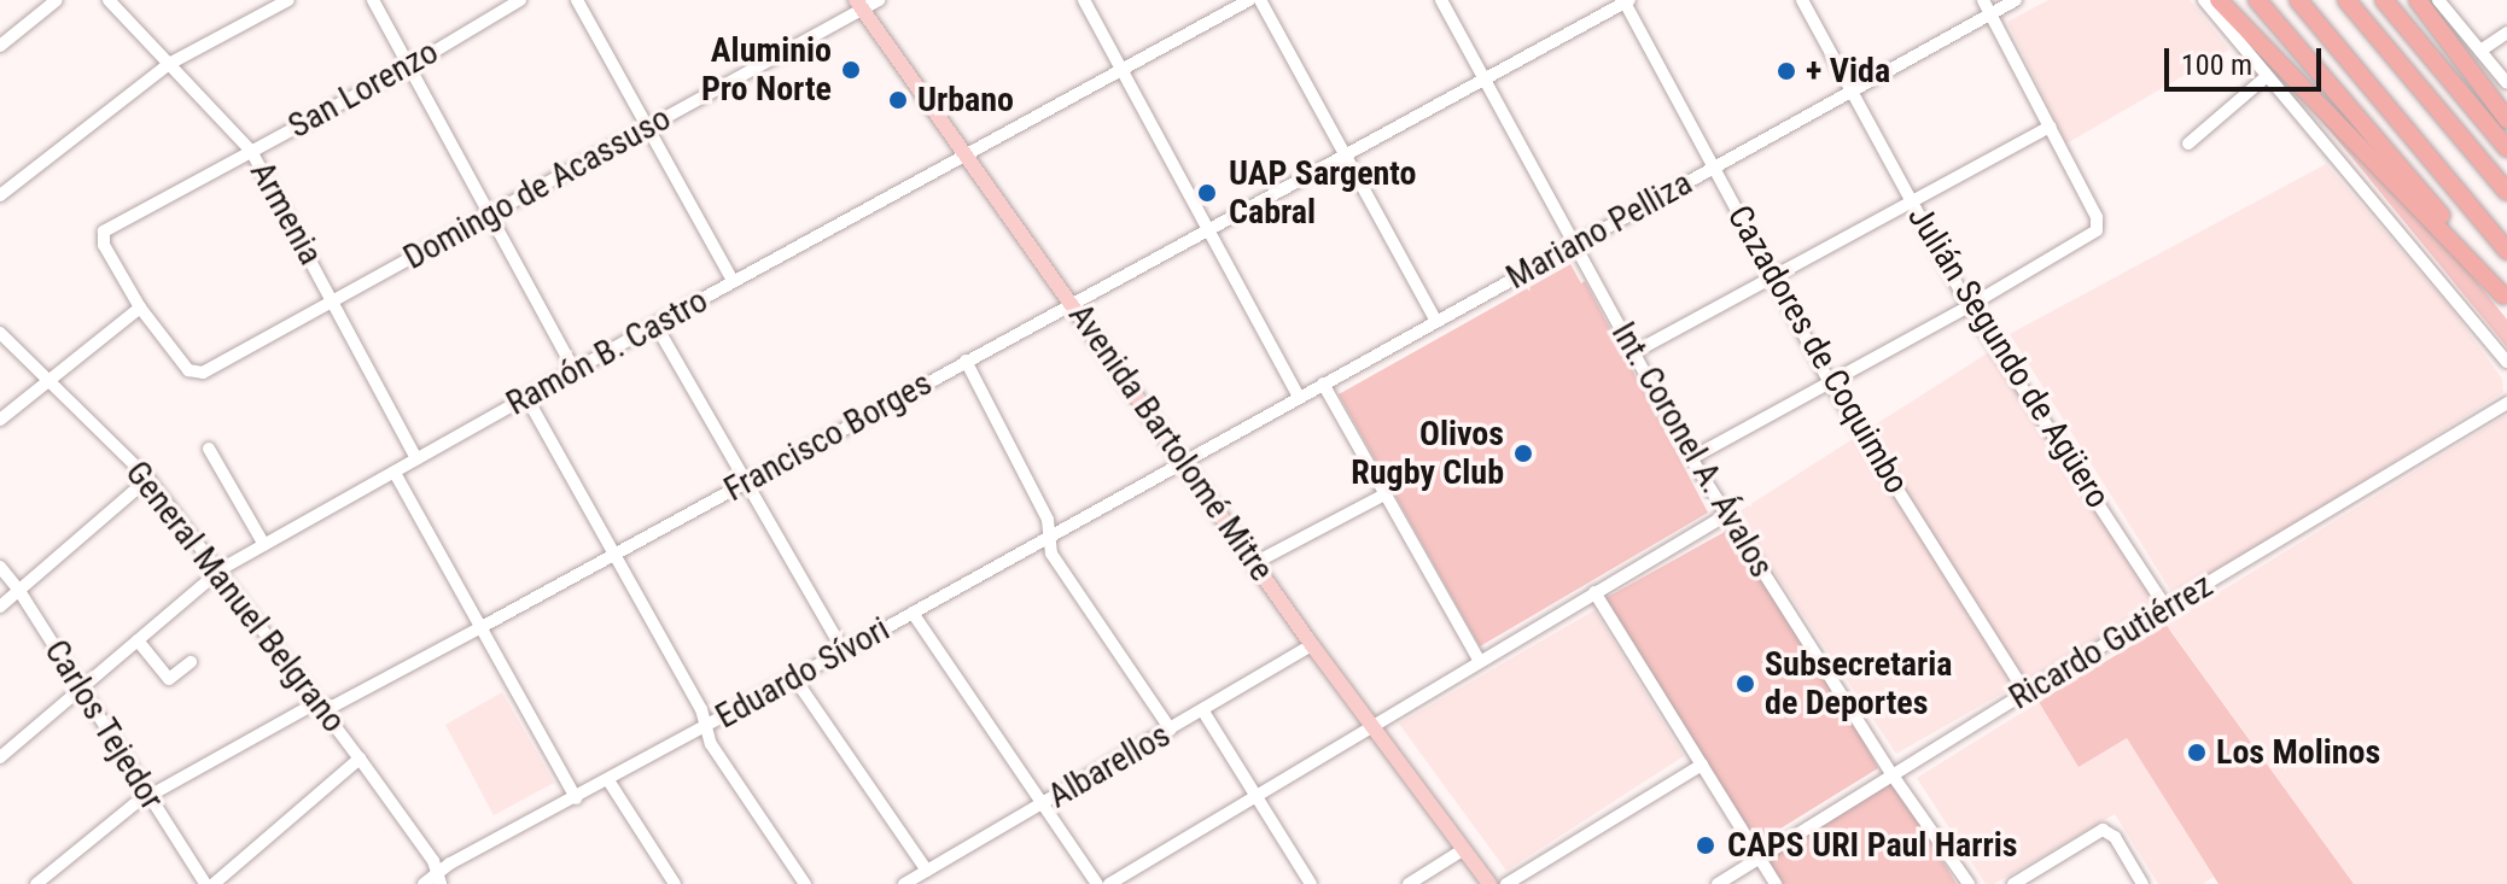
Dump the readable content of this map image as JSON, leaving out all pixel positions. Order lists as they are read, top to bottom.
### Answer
{
  "streets": {
    "main road": ["Avenida Bartolomé Mitre"],
    "street": [
      "San Lorenzo",
      "Domingo de Acassuso",
      "Armenia",
      "Mariano Pelliza",
      "Cazadores de Coquimbo",
      "Ramón B. Castro",
      "Julián Segundo de Agüero",
      "Francisco Borges",
      "Int. Coronel A. Ávalos",
      "General Manuel Belgrano",
      "Ricardo Gutiérrez",
      "Eduardo Sívori",
      "Carlos Tejedor",
      "Albarellos"
    ]
  },
  "crossings": [
    ["San Lorenzo", "Domingo de Acassuso"],
    ["San Lorenzo", "Armenia"],
    ["Domingo de Acassuso", "Armenia"],
    ["Domingo de Acassuso", "Avenida Bartolomé Mitre"],
    ["Armenia", "Ramón B. Castro"],
    ["Mariano Pelliza", "Cazadores de Coquimbo"],
    ["Mariano Pelliza", "Julián Segundo de Agüero"],
    ["Mariano Pelliza", "Avenida Bartolomé Mitre"],
    ["Mariano Pelliza", "Int. Coronel A. Ávalos"],
    ["Mariano Pelliza", "Eduardo Sívori"],
    ["Cazadores de Coquimbo", "Francisco Borges"],
    ["Cazadores de Coquimbo", "Ricardo Gutiérrez"],
    ["Ramón B. Castro", "Avenida Bartolomé Mitre"],
    ["Ramón B. Castro", "General Manuel Belgrano"],
    ["Ramón B. Castro", "Carlos Tejedor"],
    ["Julián Segundo de Agüero", "Ricardo Gutiérrez"],
    ["Francisco Borges", "Avenida Bartolomé Mitre"],
    ["Francisco Borges", "Int. Coronel A. Ávalos"],
    ["Francisco Borges", "General Manuel Belgrano"],
    ["Francisco Borges", "Carlos Tejedor"],
    ["Avenida Bartolomé Mitre", "Eduardo Sívori"],
    ["Avenida Bartolomé Mitre", "Albarellos"],
    ["Int. Coronel A. Ávalos", "Ricardo Gutiérrez"],
    ["General Manuel Belgrano", "Eduardo Sívori"]
  ],
  "places": [
    "Aluminio Pro Norte",
    "+ Vida",
    "Urbano",
    "UAP Sargento Cabral",
    "Olivos Rugby Club",
    "Subsecretaria de Deportes",
    "Los Molinos",
    "CAPS URI Paul Harris"
  ],
  "scale_bar": "100 m"
}
